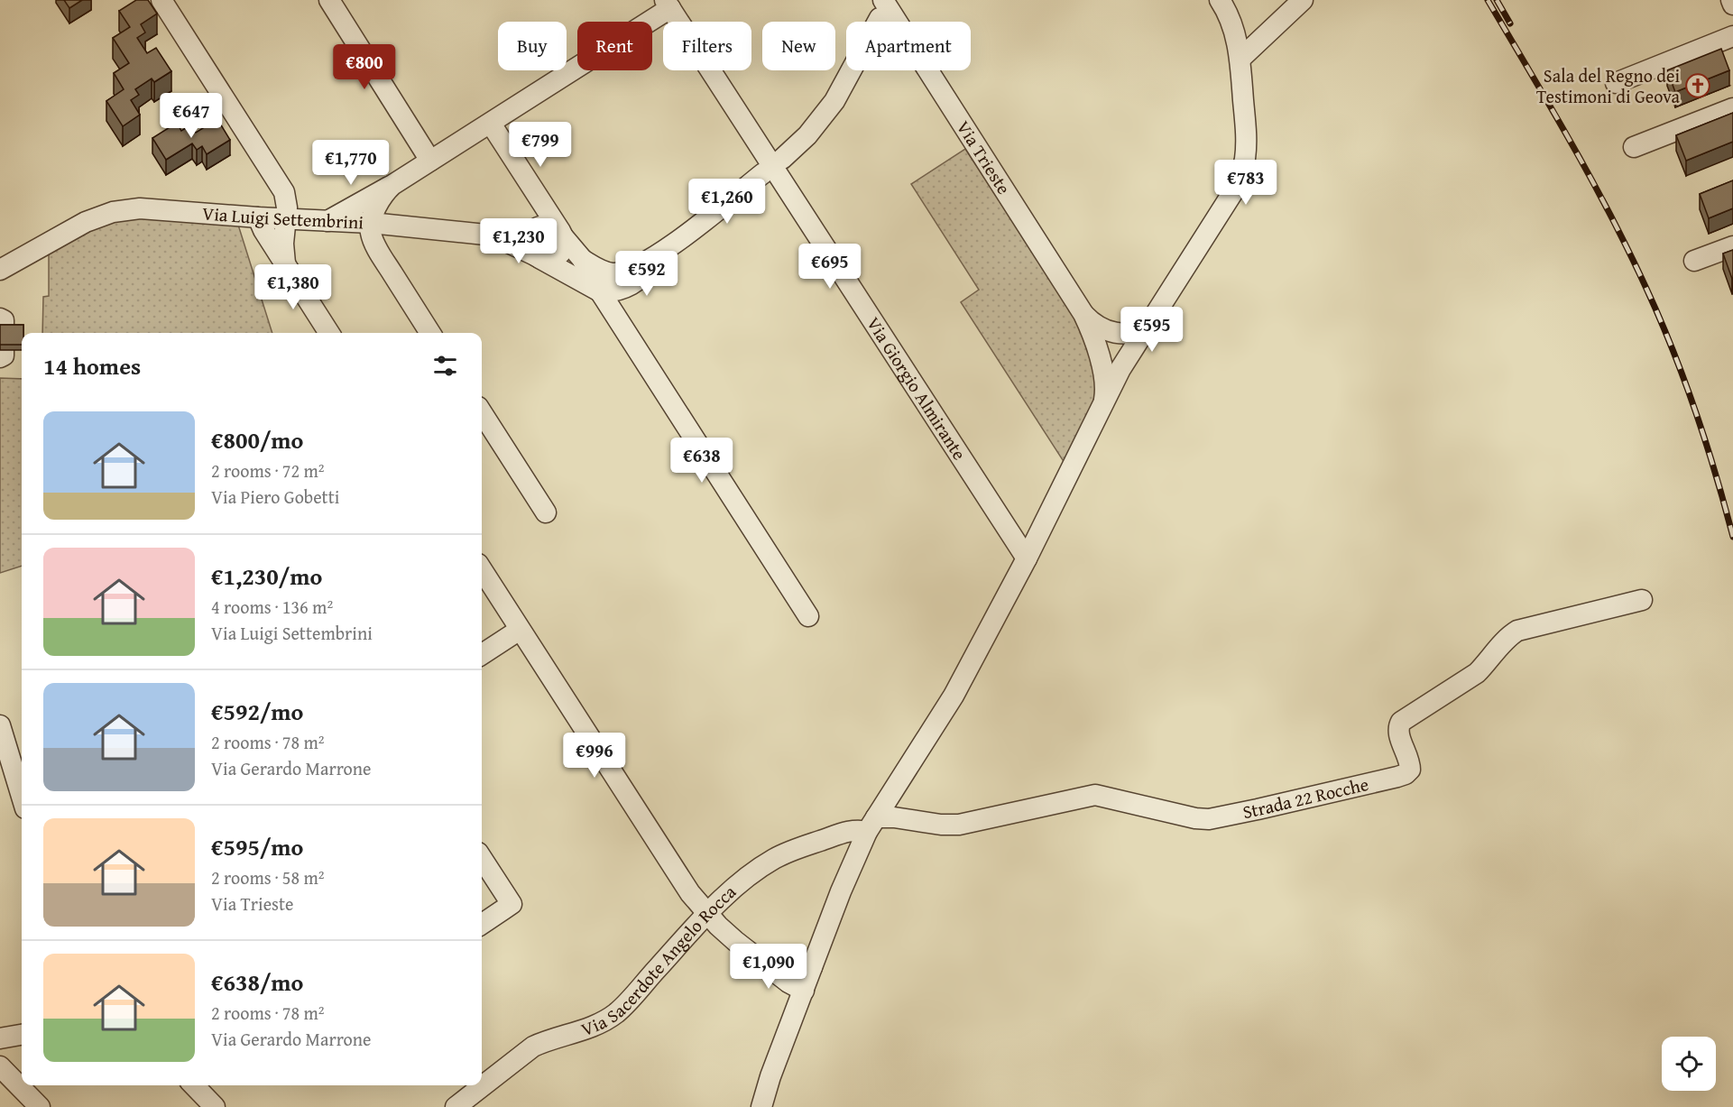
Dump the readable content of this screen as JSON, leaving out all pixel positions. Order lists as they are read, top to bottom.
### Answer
{
  "streets": {
    "street": [
      "Via Trieste",
      "Via Luigi Settembrini",
      "Via Giorgio Almirante",
      "Strada 22 Rocche",
      "Via Sacerdote Angelo Rocca"
    ]
  },
  "crossings": [
    ["Strada 22 Rocche", "Via Sacerdote Angelo Rocca"]
  ],
  "places": {
    "church": ["Sala del Regno dei Testimoni di Geova"]
  },
  "page": {
    "chip": [
      "Buy",
      "Rent",
      "Filters",
      "New",
      "Apartment"
    ],
    "price": [
      "€800",
      "€647",
      "€799",
      "€1,770",
      "€783",
      "€1,260",
      "€1,230",
      "€695",
      "€592",
      "€1,380",
      "€595",
      "€638",
      "€996",
      "€1,090"
    ],
    "heading": "14 homes",
    "list": [
      {
        "name": "€800/mo",
        "note": "2 rooms · 72 m² · Via Piero Gobetti"
      },
      {
        "name": "€1,230/mo",
        "note": "4 rooms · 136 m² · Via Luigi Settembrini"
      },
      {
        "name": "€592/mo",
        "note": "2 rooms · 78 m² · Via Gerardo Marrone"
      },
      {
        "name": "€595/mo",
        "note": "2 rooms · 58 m² · Via Trieste"
      },
      {
        "name": "€638/mo",
        "note": "2 rooms · 78 m² · Via Gerardo Marrone"
      }
    ]
  }
}
